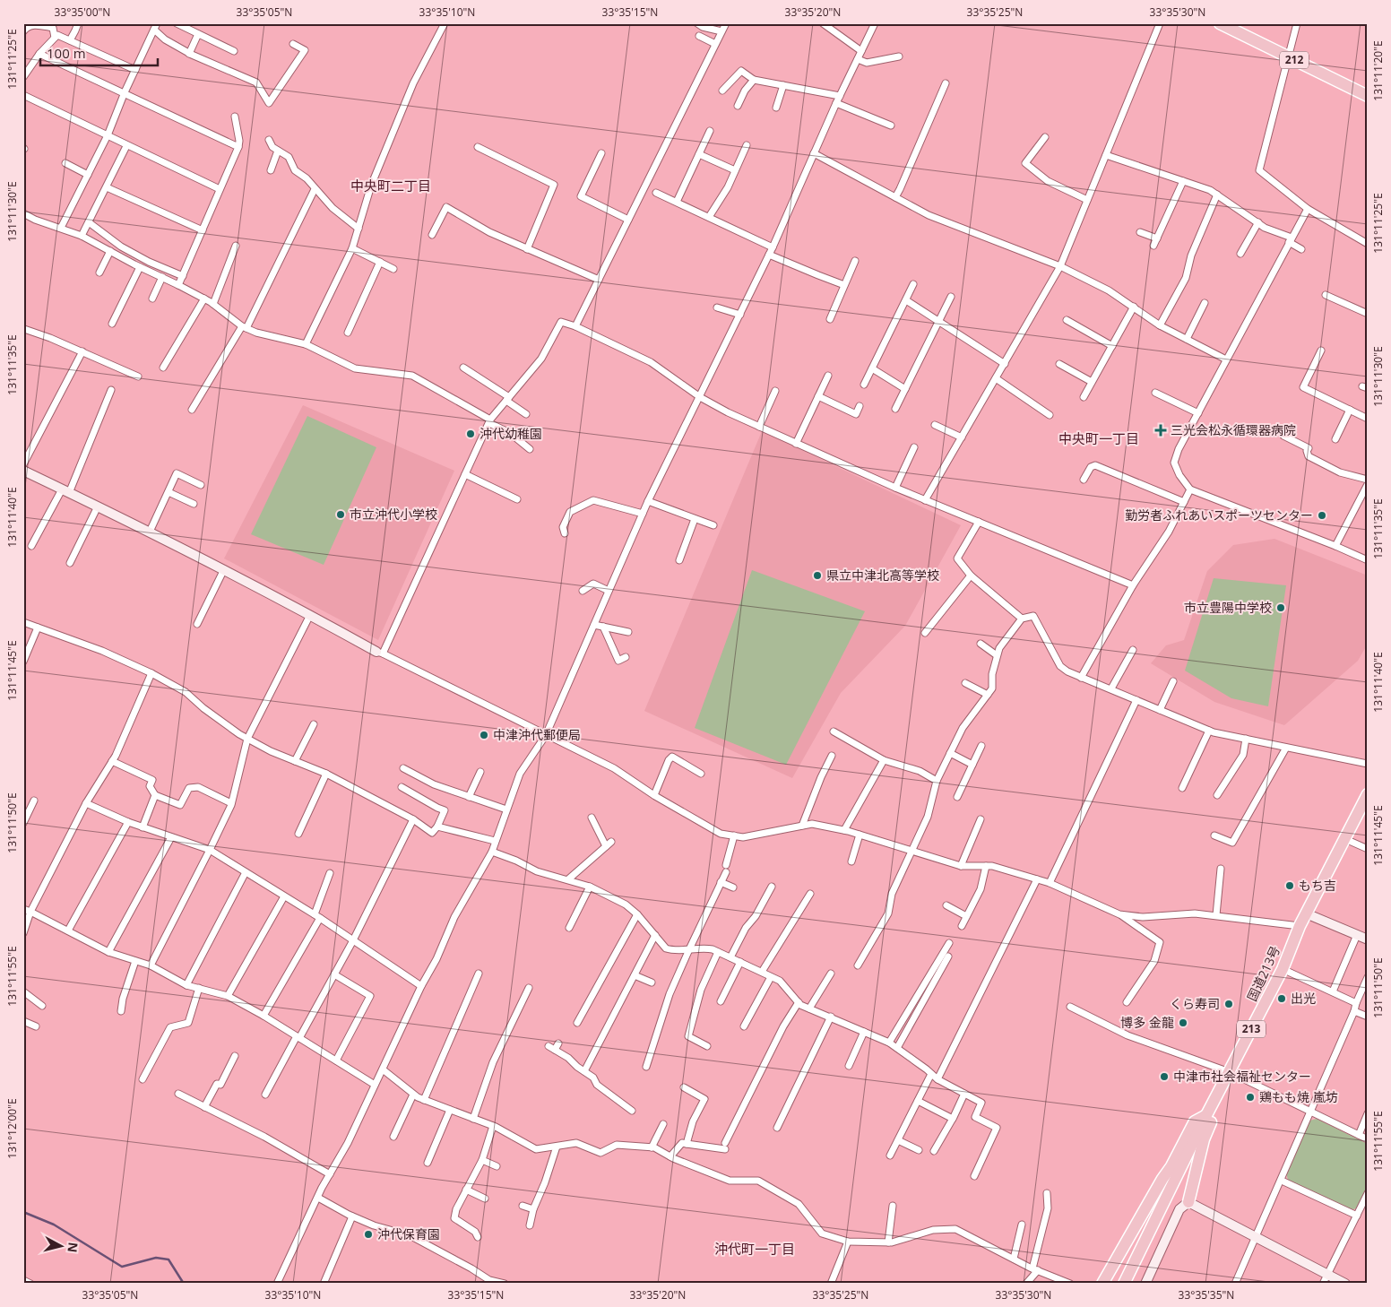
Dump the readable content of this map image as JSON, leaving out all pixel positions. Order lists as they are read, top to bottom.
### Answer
{
  "streets": {
    "highway": ["212", "国道213号", "213"]
  },
  "districts": ["中央町二丁目", "中央町一丁目", "沖代町一丁目"],
  "places": {
    "health": ["三光会松永循環器病院"],
    "other": [
      "沖代幼稚園",
      "市立沖代小学校",
      "勤労者ふれあいスポーツセンター",
      "県立中津北高等学校",
      "市立豊陽中学校",
      "中津沖代郵便局",
      "もち吉",
      "出光",
      "くら寿司",
      "博多 金龍",
      "中津市社会福祉センター",
      "鶏もも焼 嵐坊",
      "沖代保育園"
    ]
  },
  "scale_bar": "100 m",
  "north": "right",
  "coordinates": [
    "33°35'00\"N",
    "33°35'05\"N",
    "33°35'10\"N",
    "33°35'15\"N",
    "33°35'20\"N",
    "33°35'25\"N",
    "33°35'30\"N",
    "131°11'25\"E",
    "131°11'20\"E",
    "131°11'30\"E",
    "131°11'35\"E",
    "131°11'40\"E",
    "131°11'45\"E",
    "131°11'50\"E",
    "131°11'55\"E",
    "131°12'00\"E",
    "33°35'35\"N"
  ]
}
